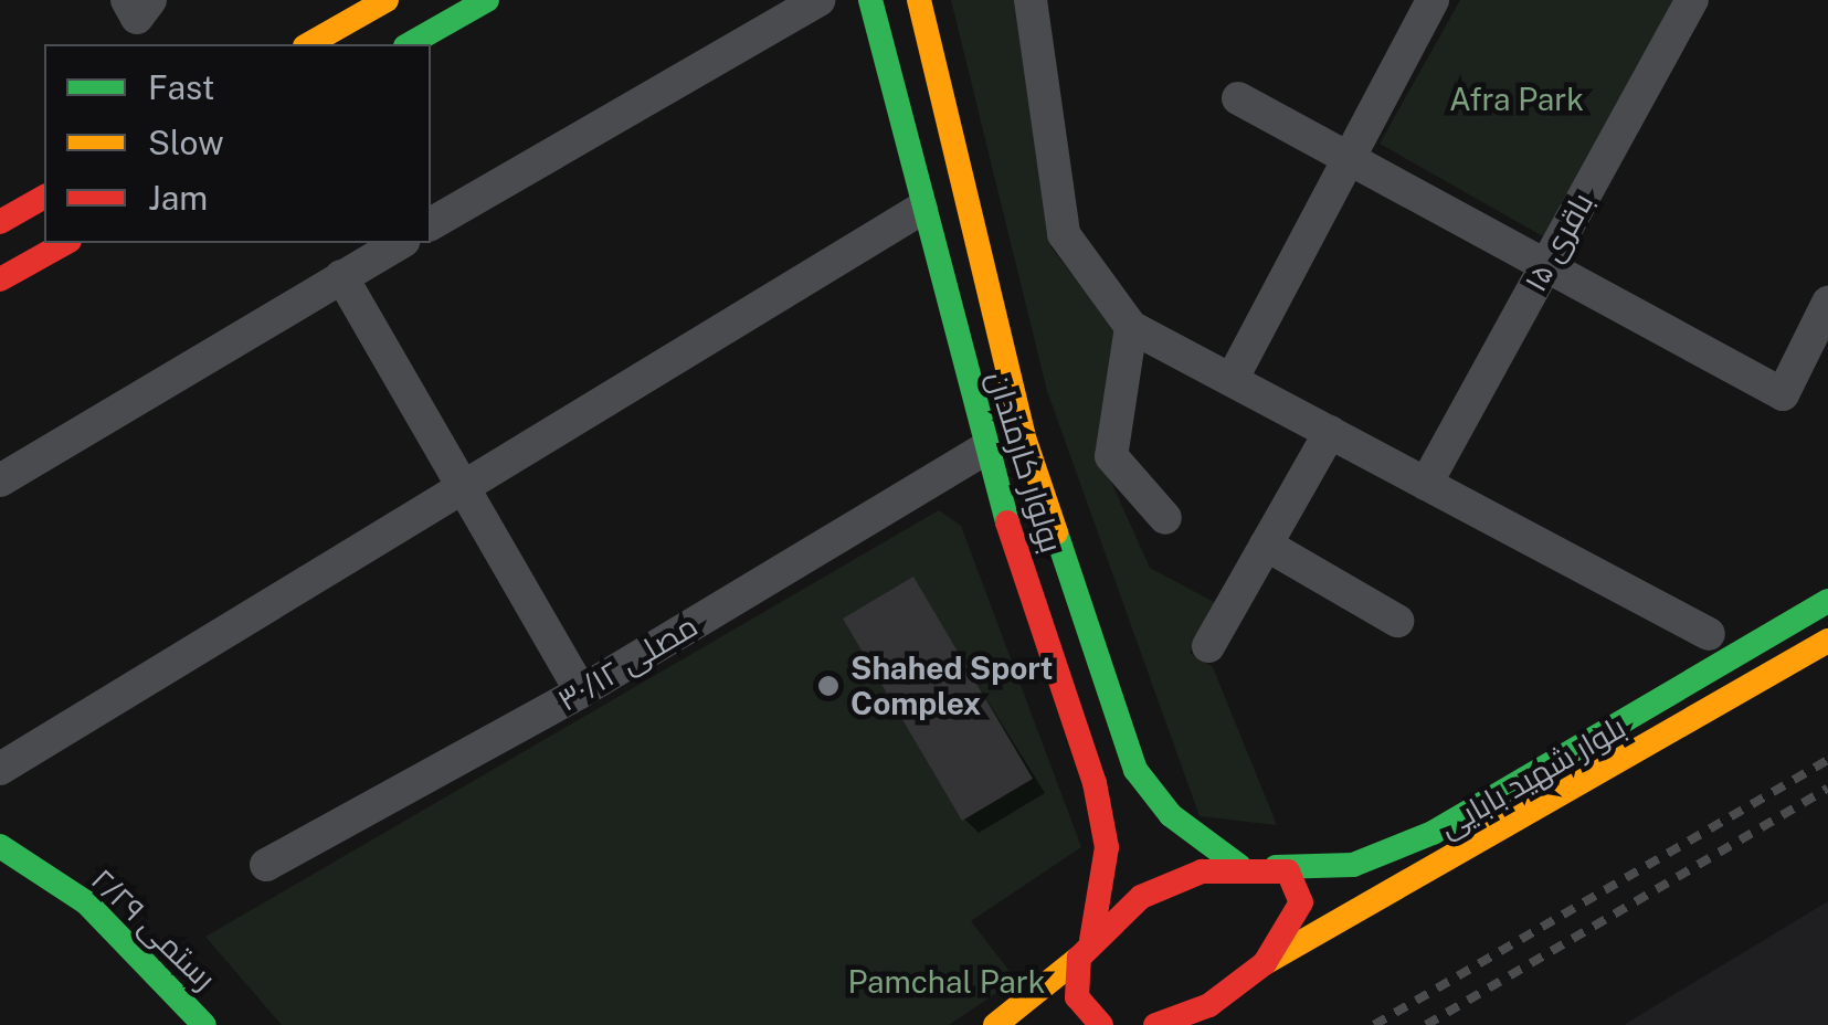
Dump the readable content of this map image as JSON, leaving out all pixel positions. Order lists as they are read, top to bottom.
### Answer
{
  "streets": {
    "street": [
      "باقری ۱۵",
      "بولوار کارمندان",
      "مصلی ۳۰/۱۲",
      "بلوار شهید بابایی",
      "رستمی ۲/۲۹"
    ]
  },
  "crossings": [
    ["بولوار کارمندان", "مصلی ۳۰/۱۲"],
    ["بولوار کارمندان", "بلوار شهید بابایی"]
  ],
  "parks": ["Afra Park", "Pamchal Park"],
  "places": ["Shahed Sport Complex"],
  "legend": ["Fast", "Slow", "Jam"]
}
